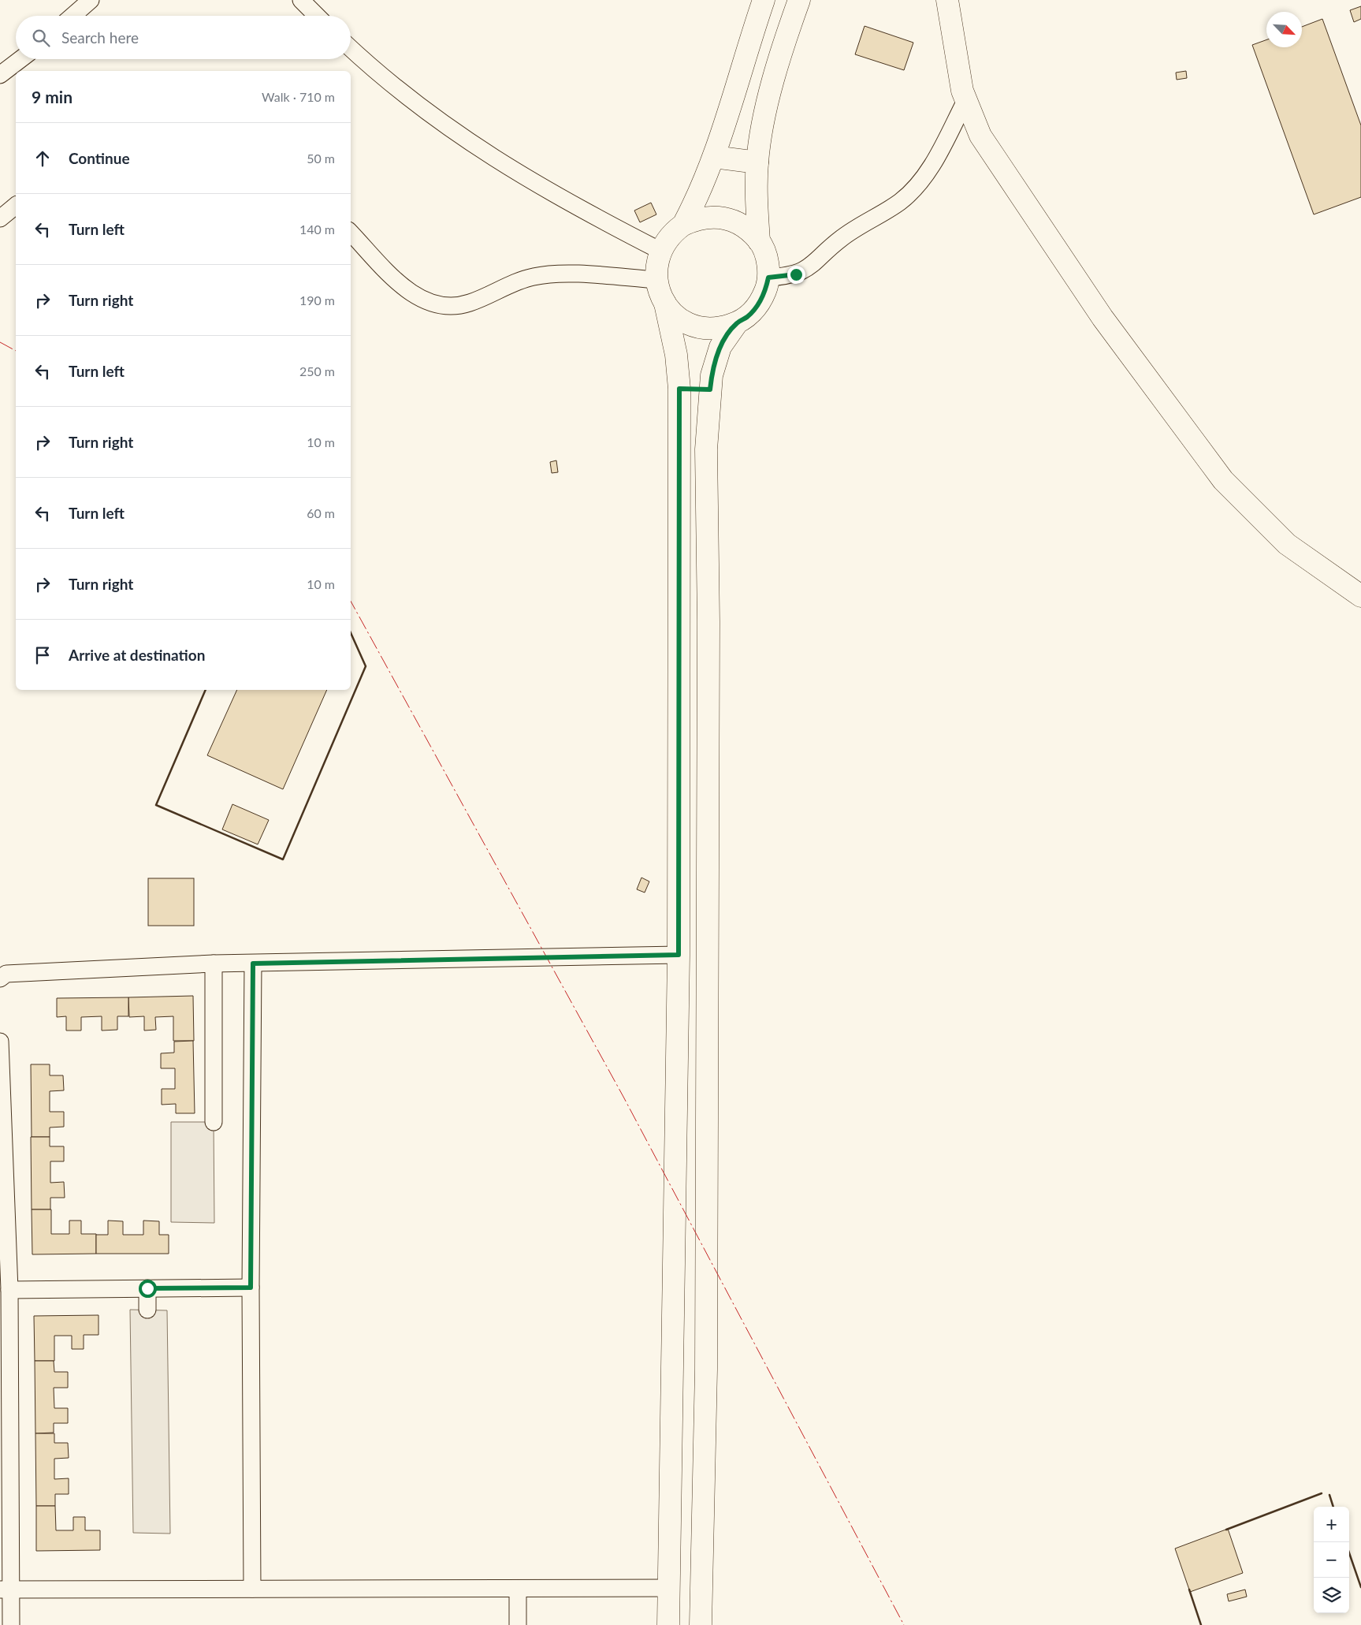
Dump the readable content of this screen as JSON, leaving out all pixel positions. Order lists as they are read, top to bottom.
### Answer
{
  "north": "bottom right",
  "page": {
    "search": "Search here",
    "heading": ["9 min", "Walk · 710 m"],
    "list": [
      ["Continue", "50 m"],
      ["Turn left", "140 m"],
      ["Turn right", "190 m"],
      ["Turn left", "250 m"],
      ["Turn right", "10 m"],
      ["Turn left", "60 m"],
      ["Turn right", "10 m"],
      "Arrive at destination"
    ],
    "map_buttons": ["+", "−"]
  }
}
